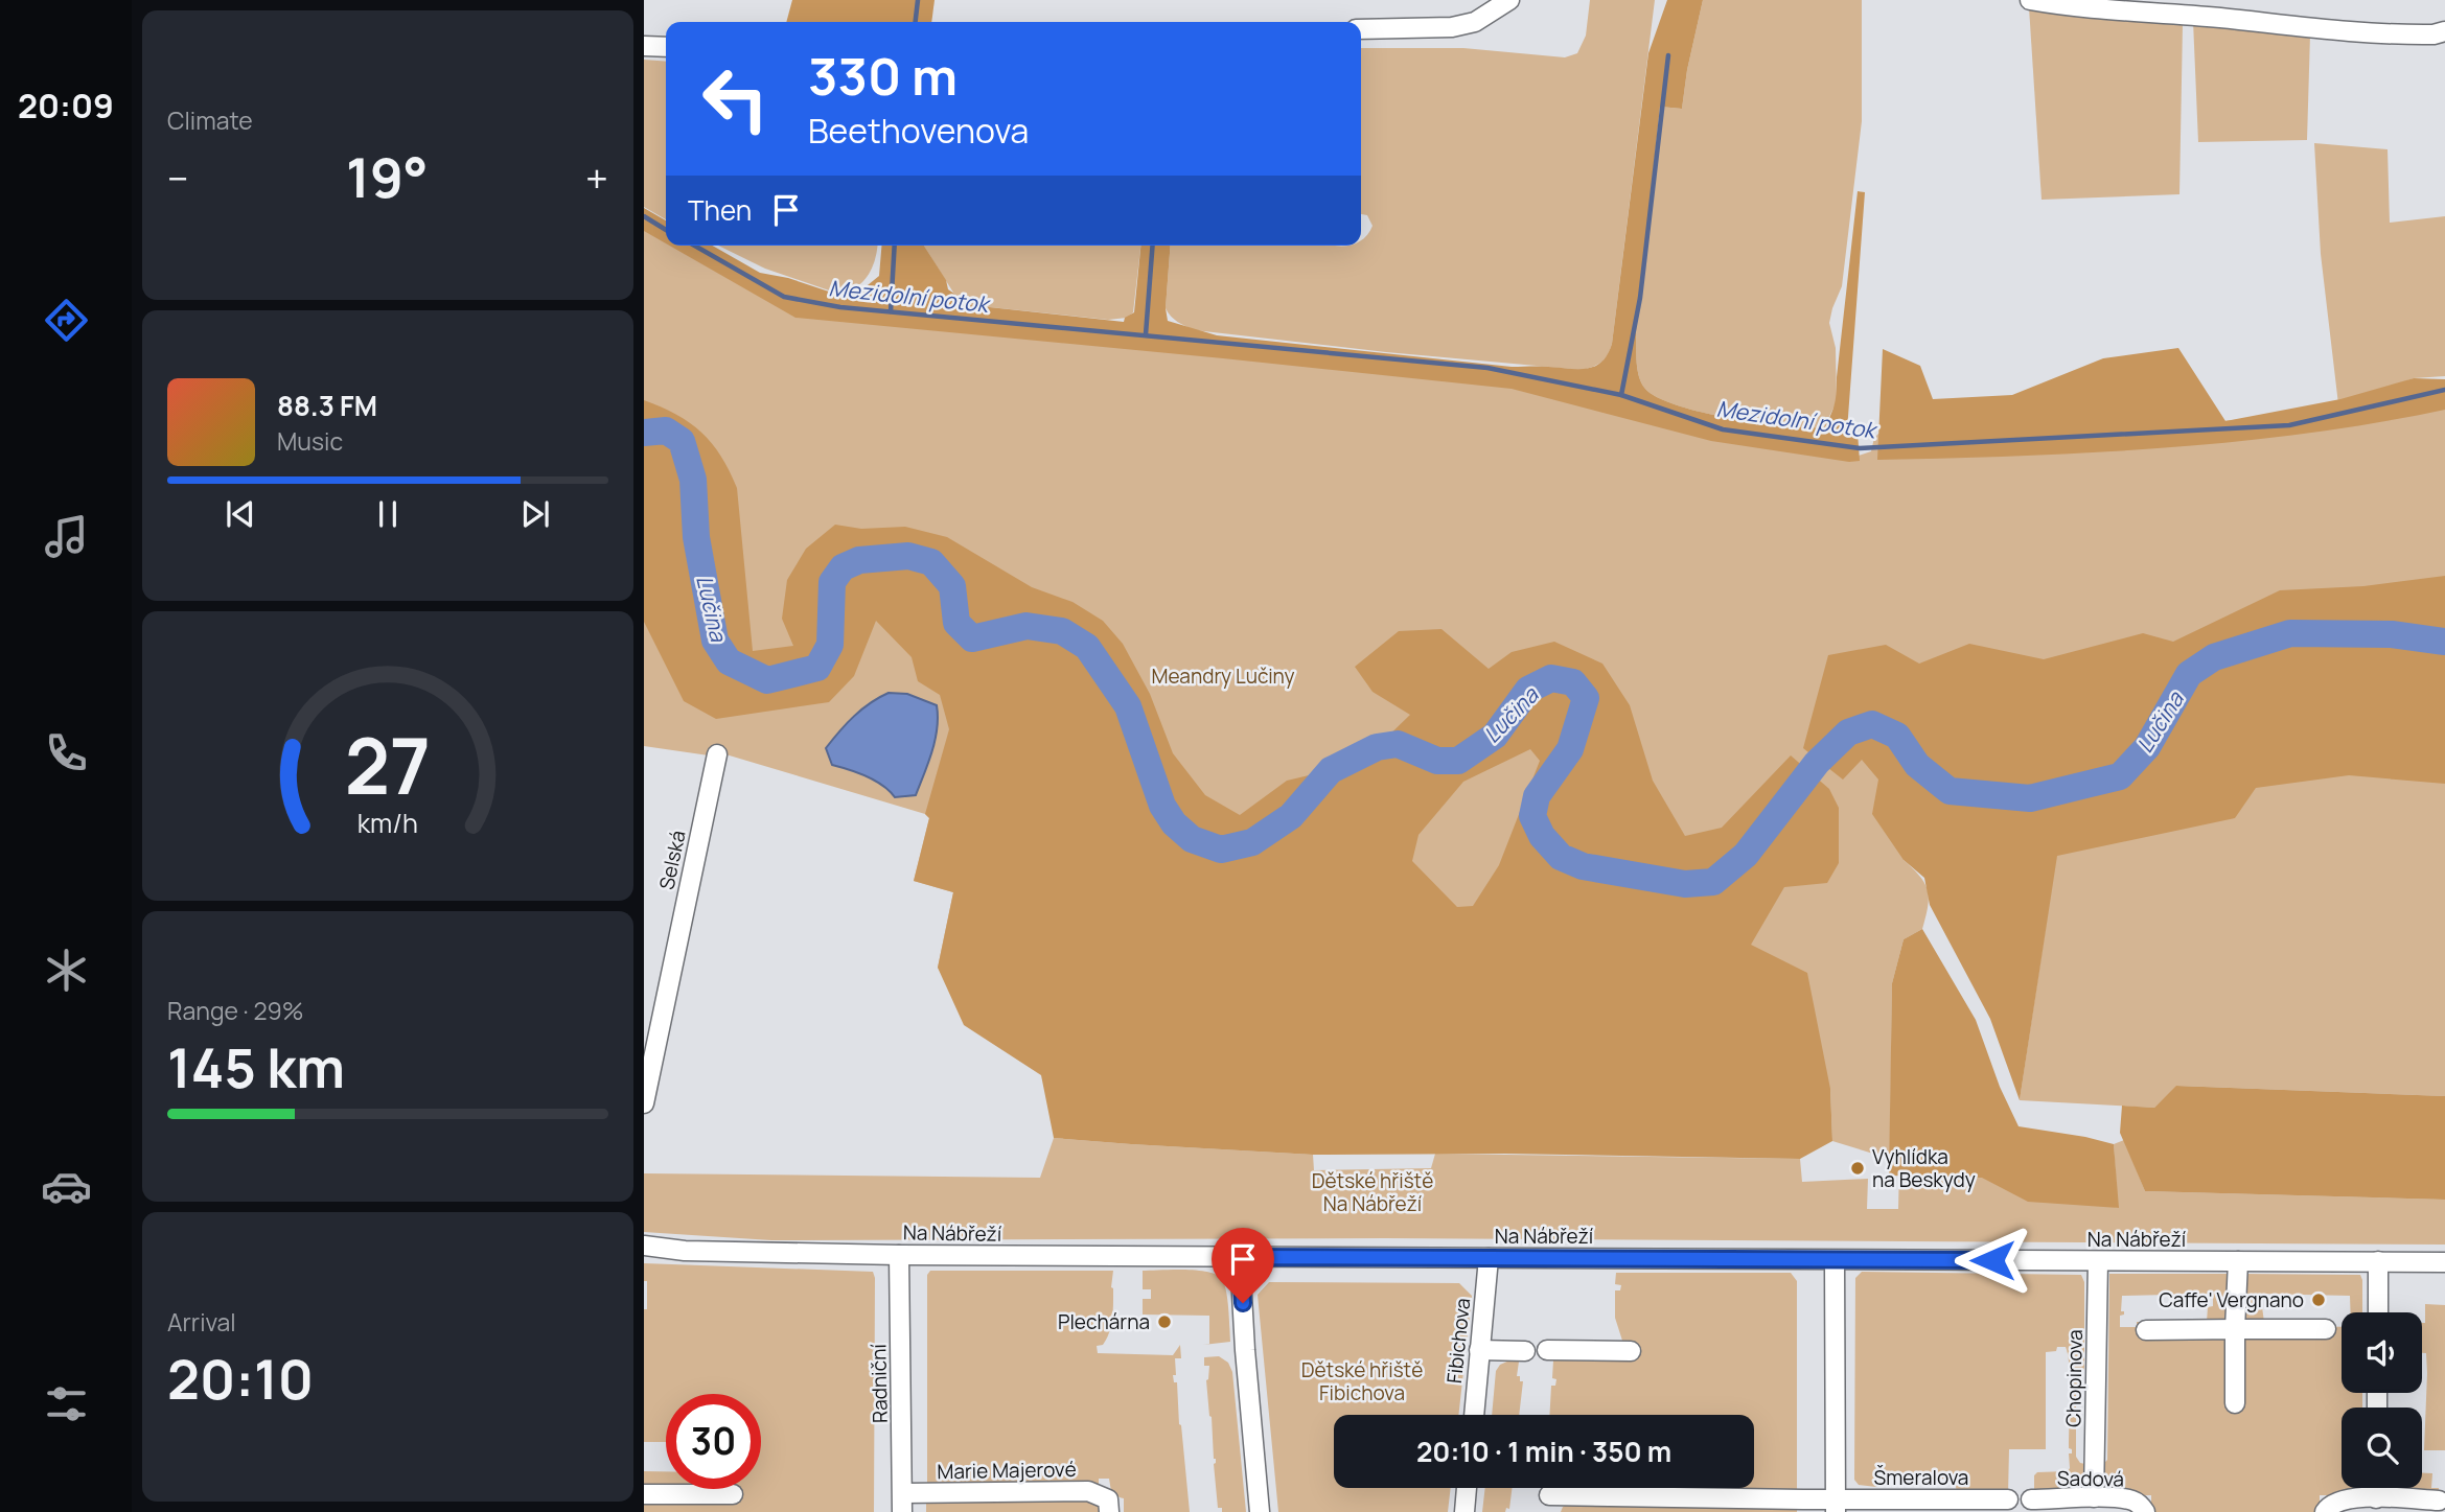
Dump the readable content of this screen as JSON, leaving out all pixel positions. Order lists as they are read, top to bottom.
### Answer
{
  "streets": {
    "street": [
      "Selská",
      "Na Nábřeží",
      "Fibichova",
      "Chopinova",
      "Radniční",
      "Marie Majerové",
      "Šmeralova",
      "Sadová"
    ]
  },
  "crossings": [
    ["Na Nábřeží", "Fibichova"],
    ["Na Nábřeží", "Chopinova"],
    ["Na Nábřeží", "Radniční"],
    ["Chopinova", "Sadová"],
    ["Radniční", "Marie Majerové"]
  ],
  "water": ["Mezidolní potok", "Lučina"],
  "parks": ["Meandry Lučiny", "Dětské hřiště Na Nábřeží", "Dětské hřiště Fibichova"],
  "places": ["Vyhlídka na Beskydy", "Caffe' Vergnano", "Plechárna"],
  "page": {
    "tabs": "20:09",
    "tile": [
      "Climate",
      ["Range · 29%", "145 km"],
      ["Arrival", "20:10"]
    ],
    "turn": ["330 m", "Beethovenova"],
    "heat": ["−", "19°", "+"],
    "then": "Then",
    "song": ["88.3 FM", "Music"],
    "limit": "30",
    "trip": "20:10 · 1 min · 350 m",
    "gauge": ["27", "km/h"]
  }
}
